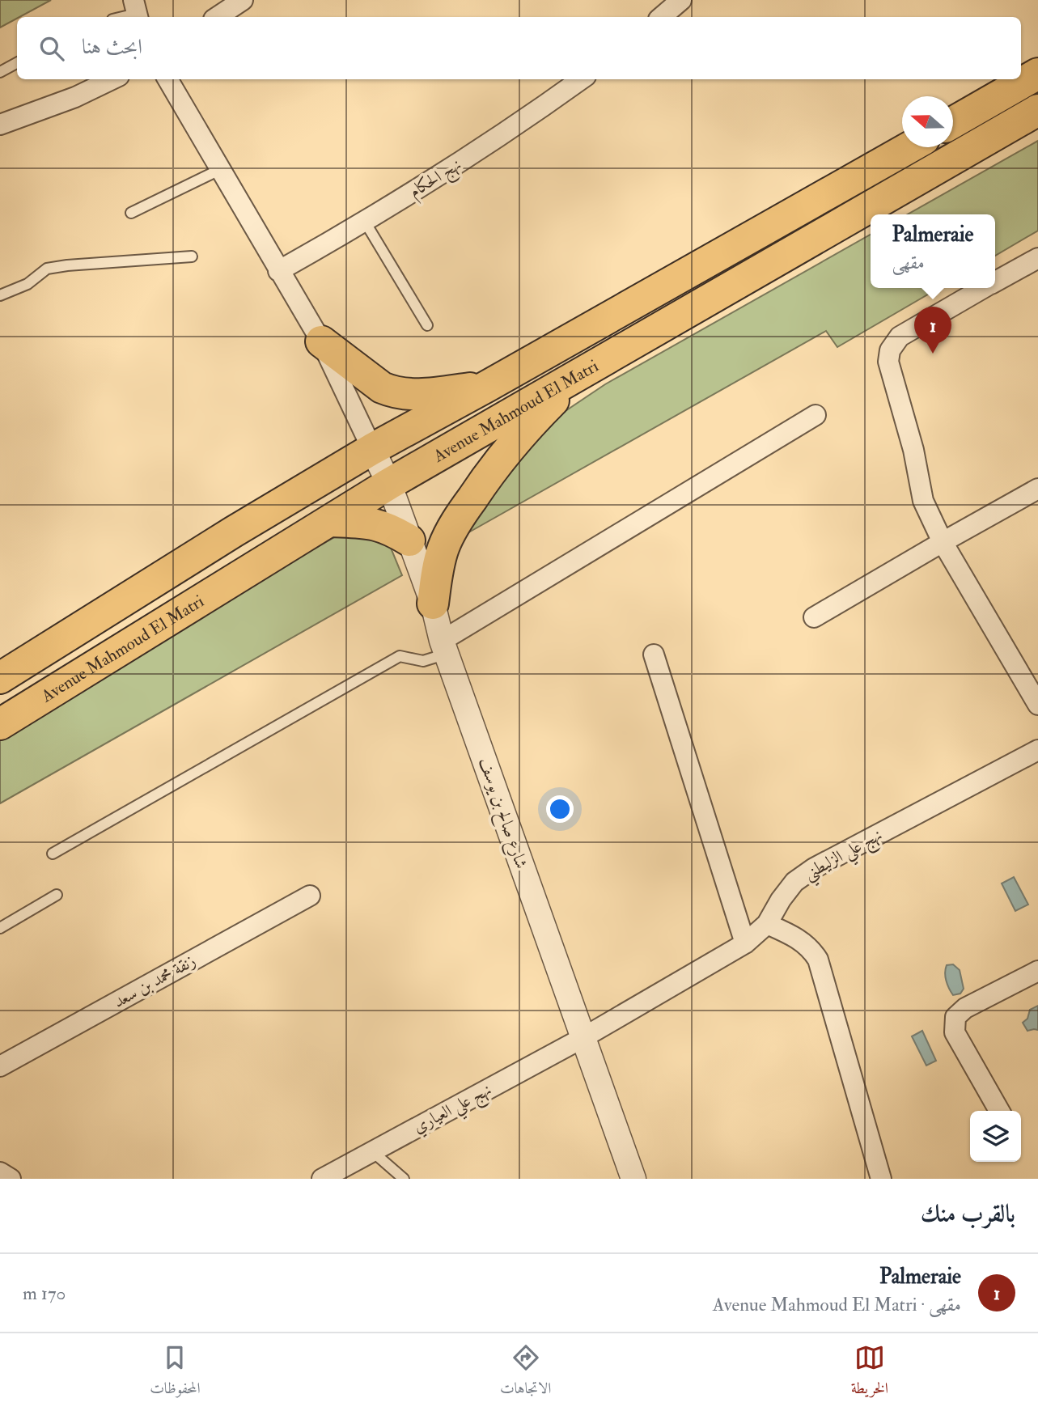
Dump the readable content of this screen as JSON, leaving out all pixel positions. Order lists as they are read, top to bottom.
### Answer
{
  "streets": {
    "highway": ["Avenue Mahmoud El Matri"],
    "street": [
      "نهج الحكام",
      "شارع صالح بن يوسف",
      "نهج علي الزليطني",
      "زنقة محمد بن سعد",
      "نهج علي العياري"
    ]
  },
  "crossings": [
    ["Avenue Mahmoud El Matri", "شارع صالح بن يوسف"],
    ["شارع صالح بن يوسف", "نهج علي الزليطني"],
    ["شارع صالح بن يوسف", "نهج علي العياري"],
    ["نهج علي الزليطني", "نهج علي العياري"]
  ],
  "north": "left",
  "page": {
    "search": "ابحث هنا",
    "popup": ["Palmeraie", "مقهى"],
    "pins": "1",
    "heading": "بالقرب منك",
    "list": [
      {
        "mark": "1",
        "name": "Palmeraie",
        "note": "مقهى · Avenue Mahmoud El Matri",
        "value": "170 m"
      }
    ],
    "nav": ["الخريطة", "الاتجاهات", "المحفوظات"]
  }
}
